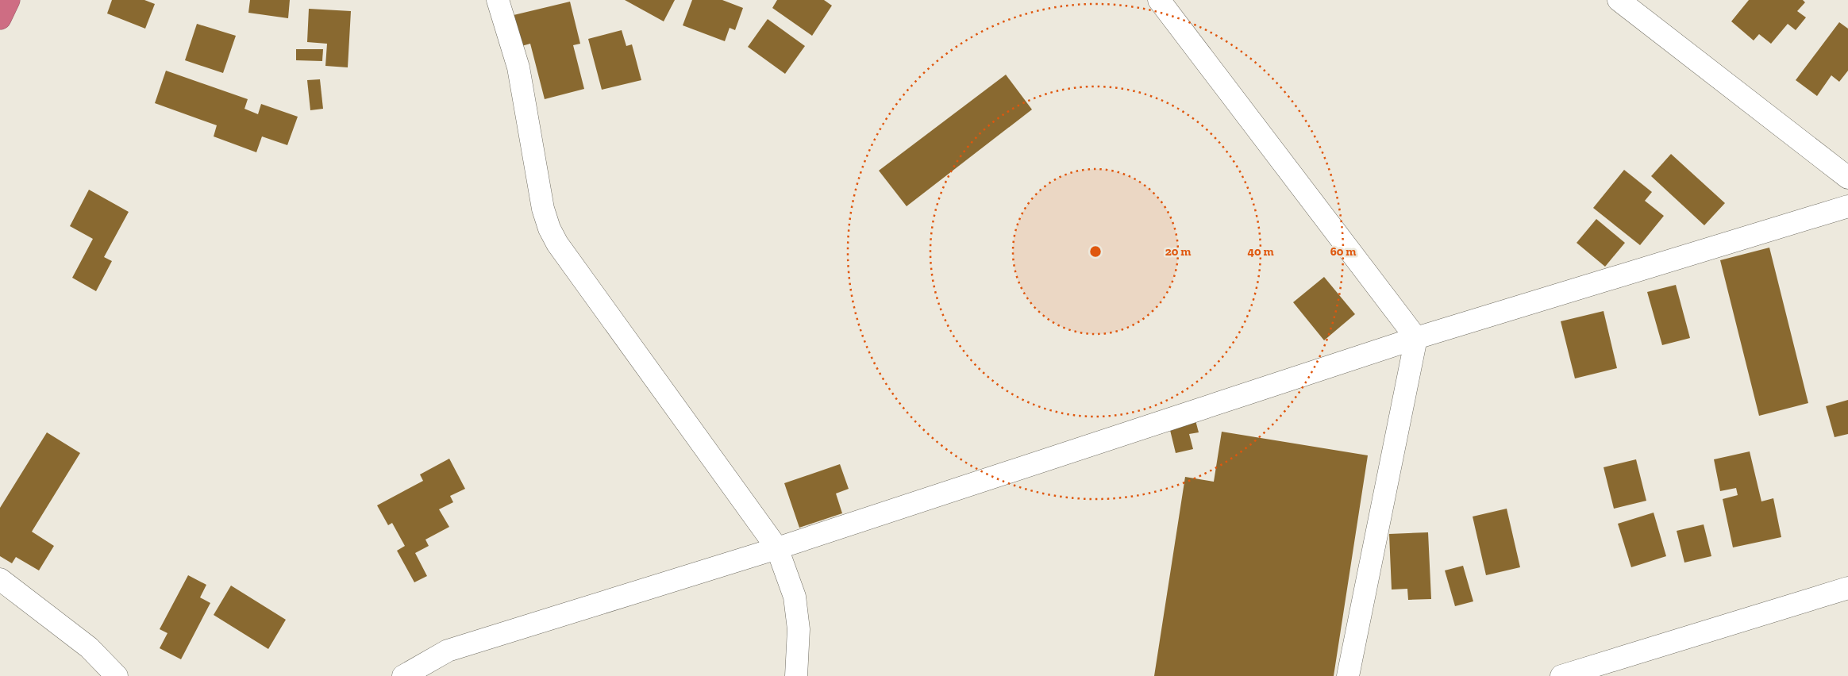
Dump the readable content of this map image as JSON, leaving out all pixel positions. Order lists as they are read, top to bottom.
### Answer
{
  "rings": ["20 m", "40 m", "60 m"]
}
